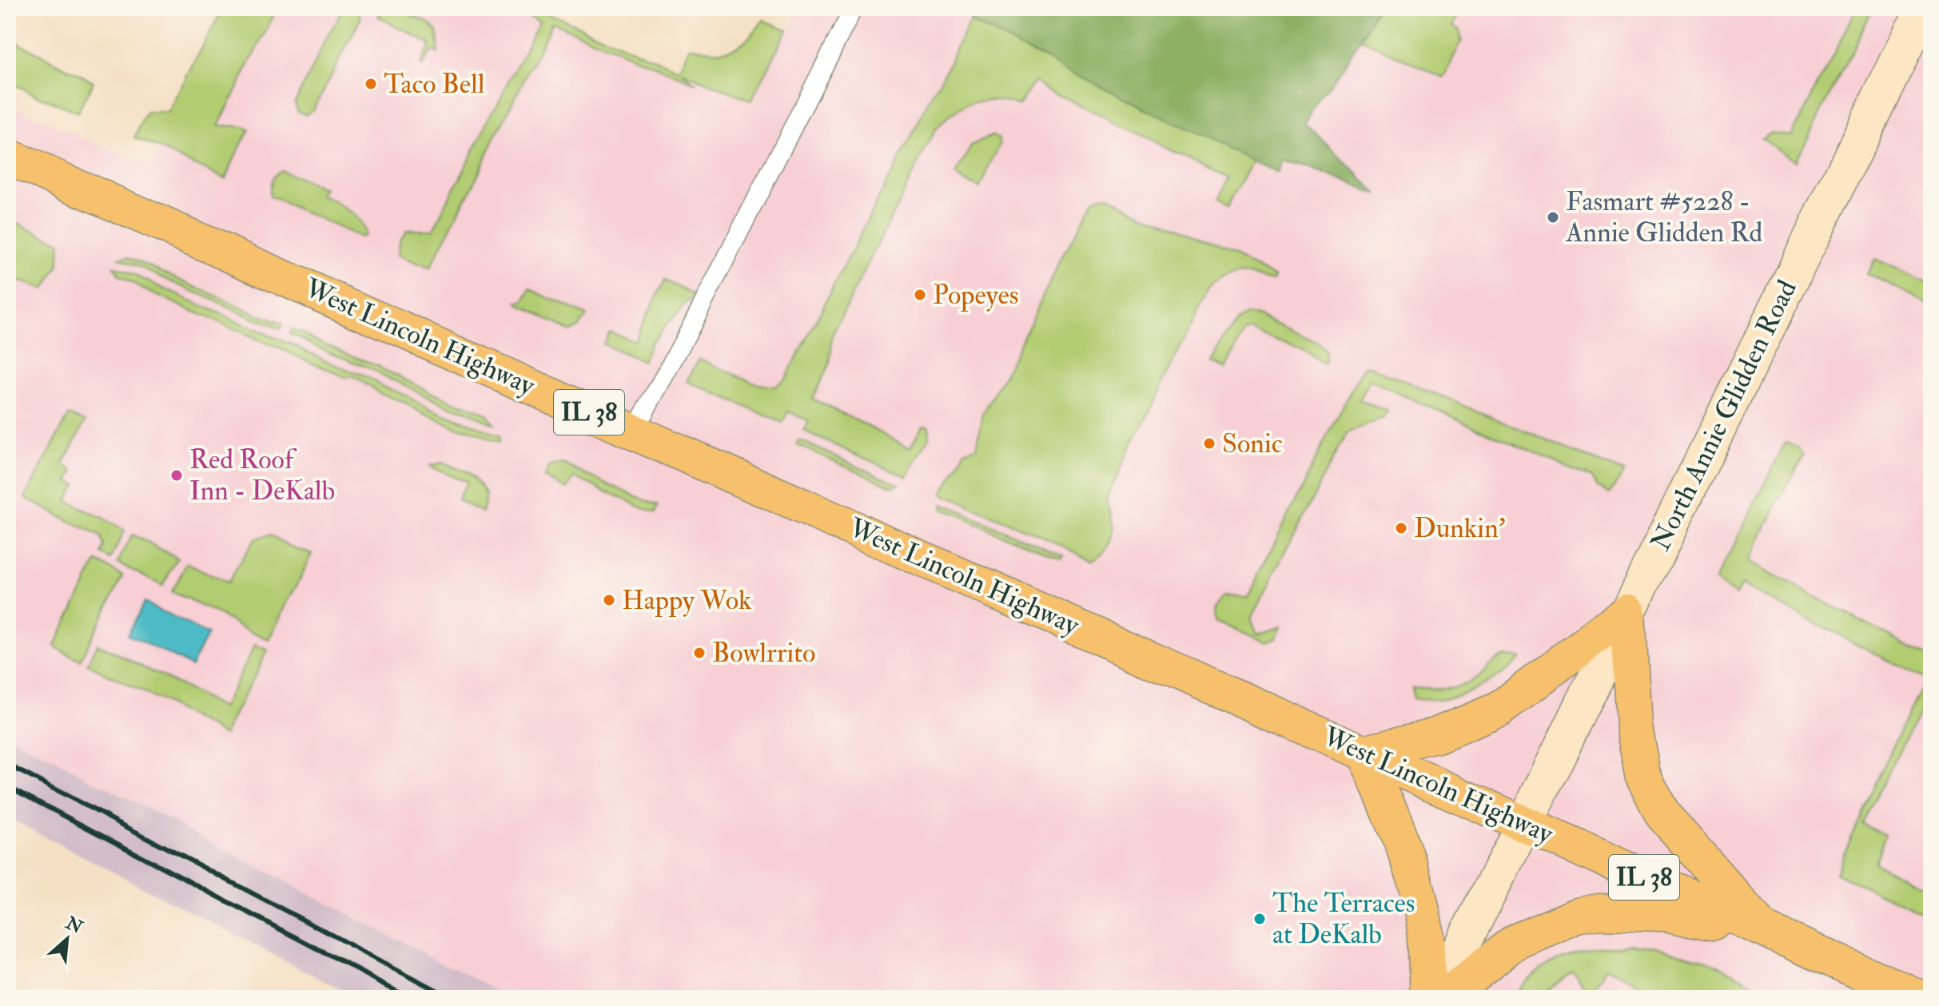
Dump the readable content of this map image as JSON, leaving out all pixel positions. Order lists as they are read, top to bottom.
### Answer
{
  "streets": {
    "main road": ["West Lincoln Highway", "IL 38", "North Annie Glidden Road"]
  },
  "crossings": [
    ["West Lincoln Highway", "North Annie Glidden Road"]
  ],
  "places": [
    "Taco Bell",
    "Fasmart #5228 - Annie Glidden Rd",
    "Popeyes",
    "Sonic",
    "Red Roof Inn - DeKalb",
    "Dunkin'",
    "Happy Wok",
    "Bowlrrito",
    "The Terraces at DeKalb"
  ],
  "north": "top right"
}
